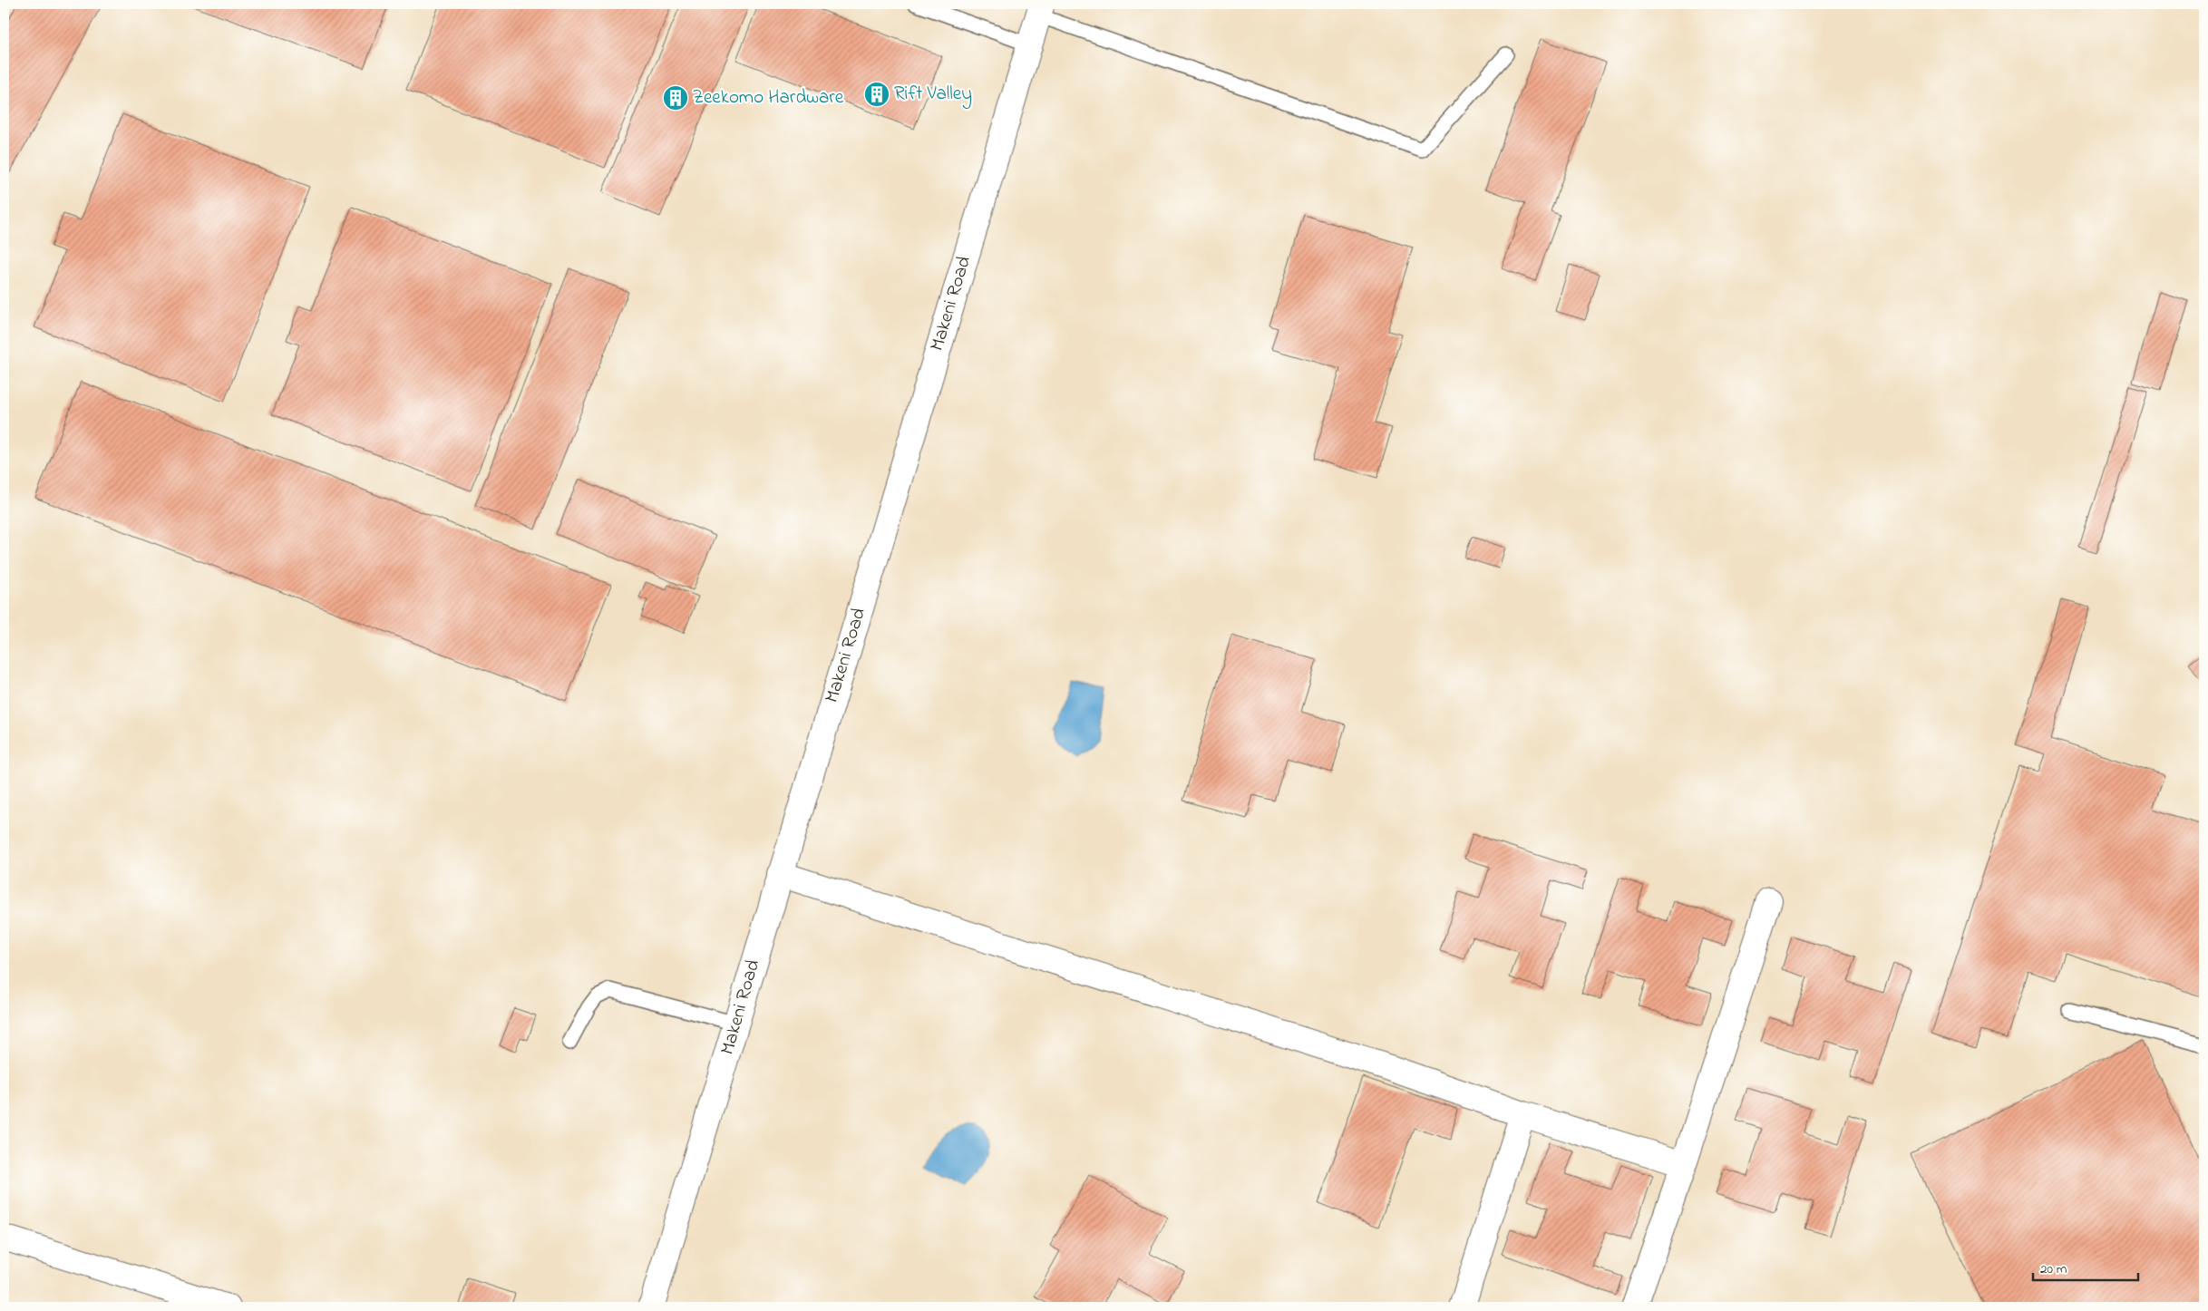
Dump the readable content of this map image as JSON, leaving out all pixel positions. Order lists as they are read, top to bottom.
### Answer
{
  "streets": {
    "street": ["Makeni Road"]
  },
  "places": {
    "building": ["Rift Valley", "Zeekomo Hardware"]
  },
  "scale_bar": "20 m"
}
